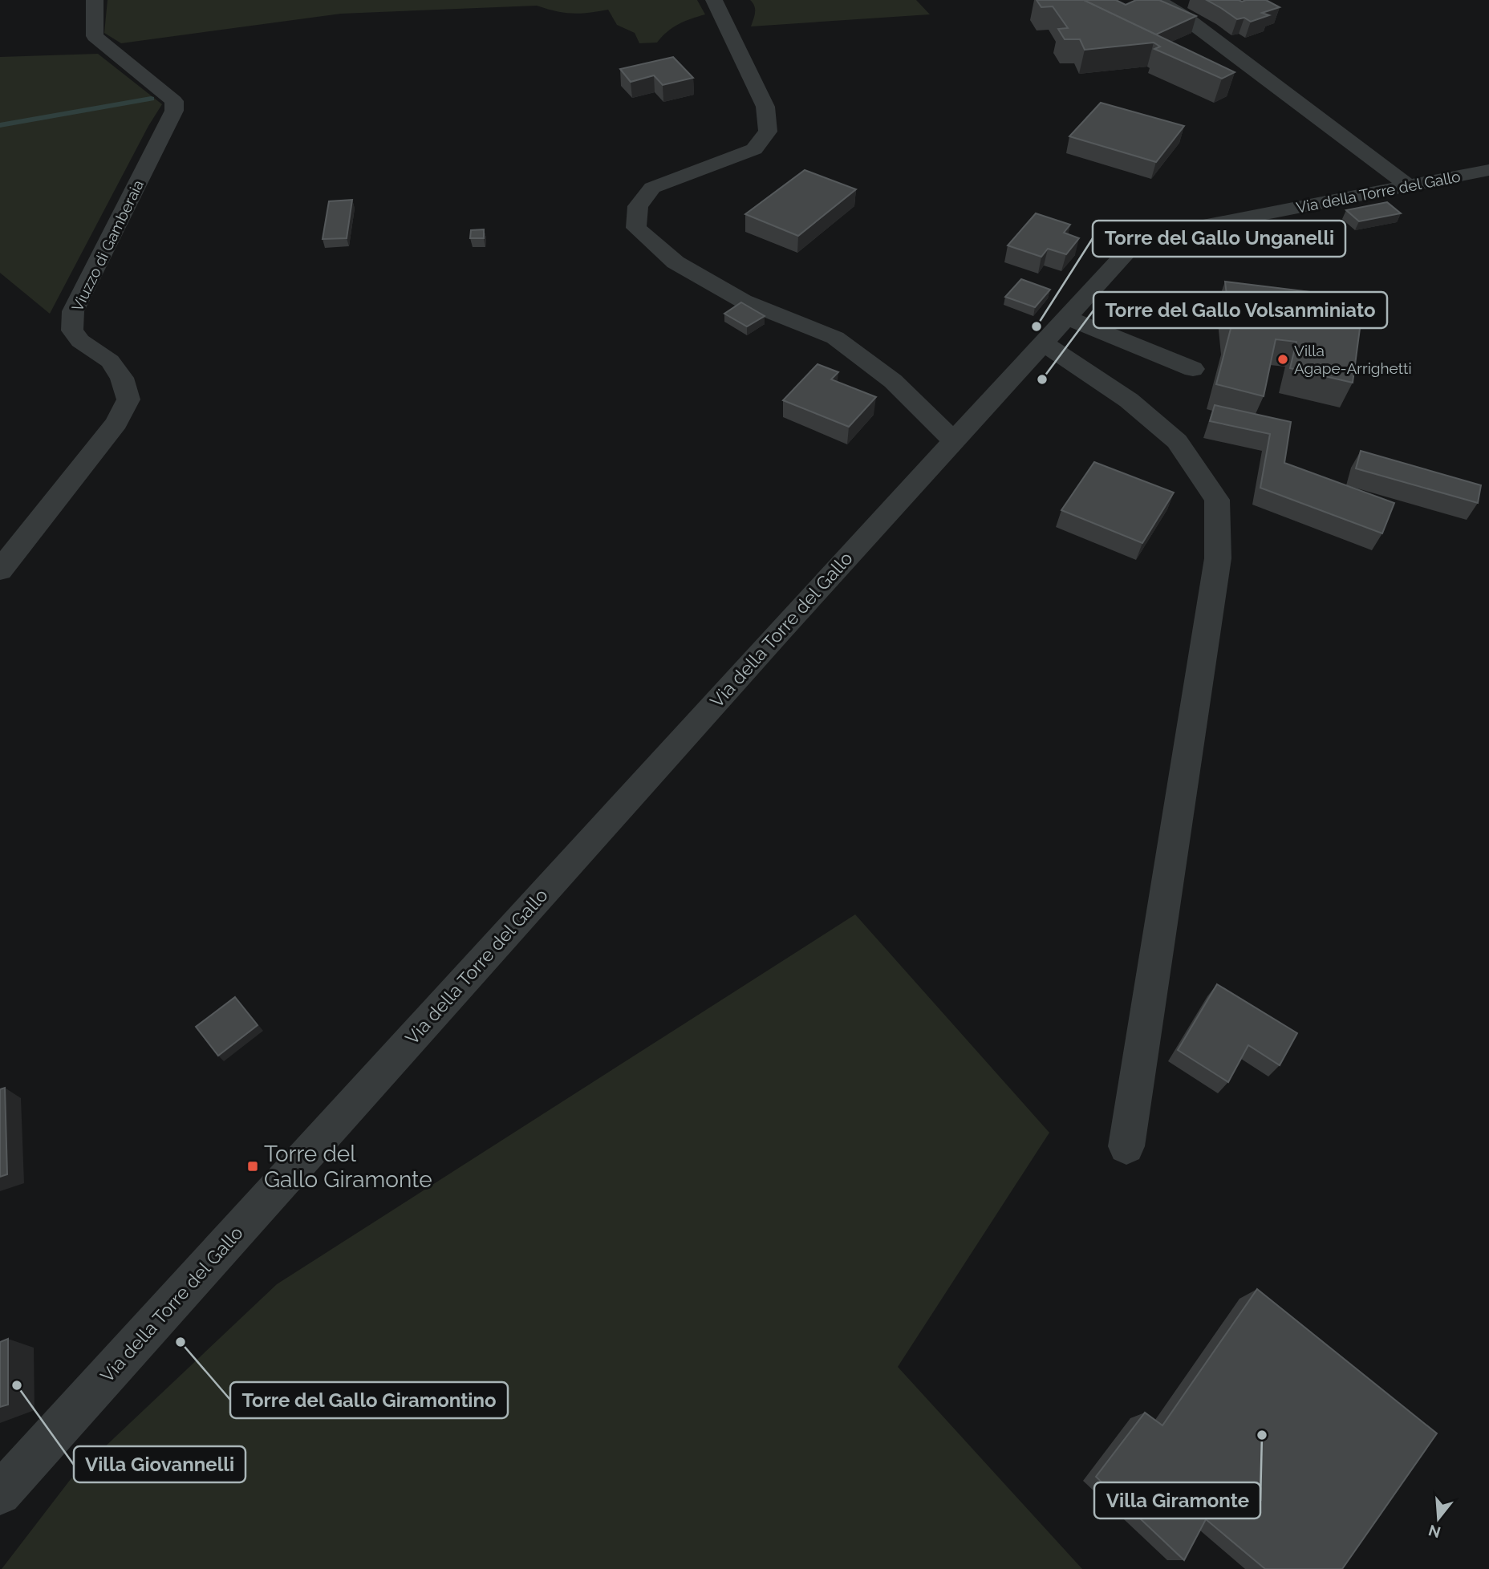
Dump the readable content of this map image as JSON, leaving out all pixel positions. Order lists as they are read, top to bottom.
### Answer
{
  "streets": {
    "street": ["Via della Torre del Gallo", "Viuzzo di Gamberaia"]
  },
  "places": {
    "other": [
      "Torre del Gallo Unganelli",
      "Villa Agape-Arrighetti",
      "Torre del Gallo Volsanminiato",
      "Torre del Gallo Giramontino",
      "Villa Giovannelli",
      "Villa Giramonte"
    ],
    "transit": ["Torre del Gallo Giramonte"]
  },
  "north": "bottom"
}
